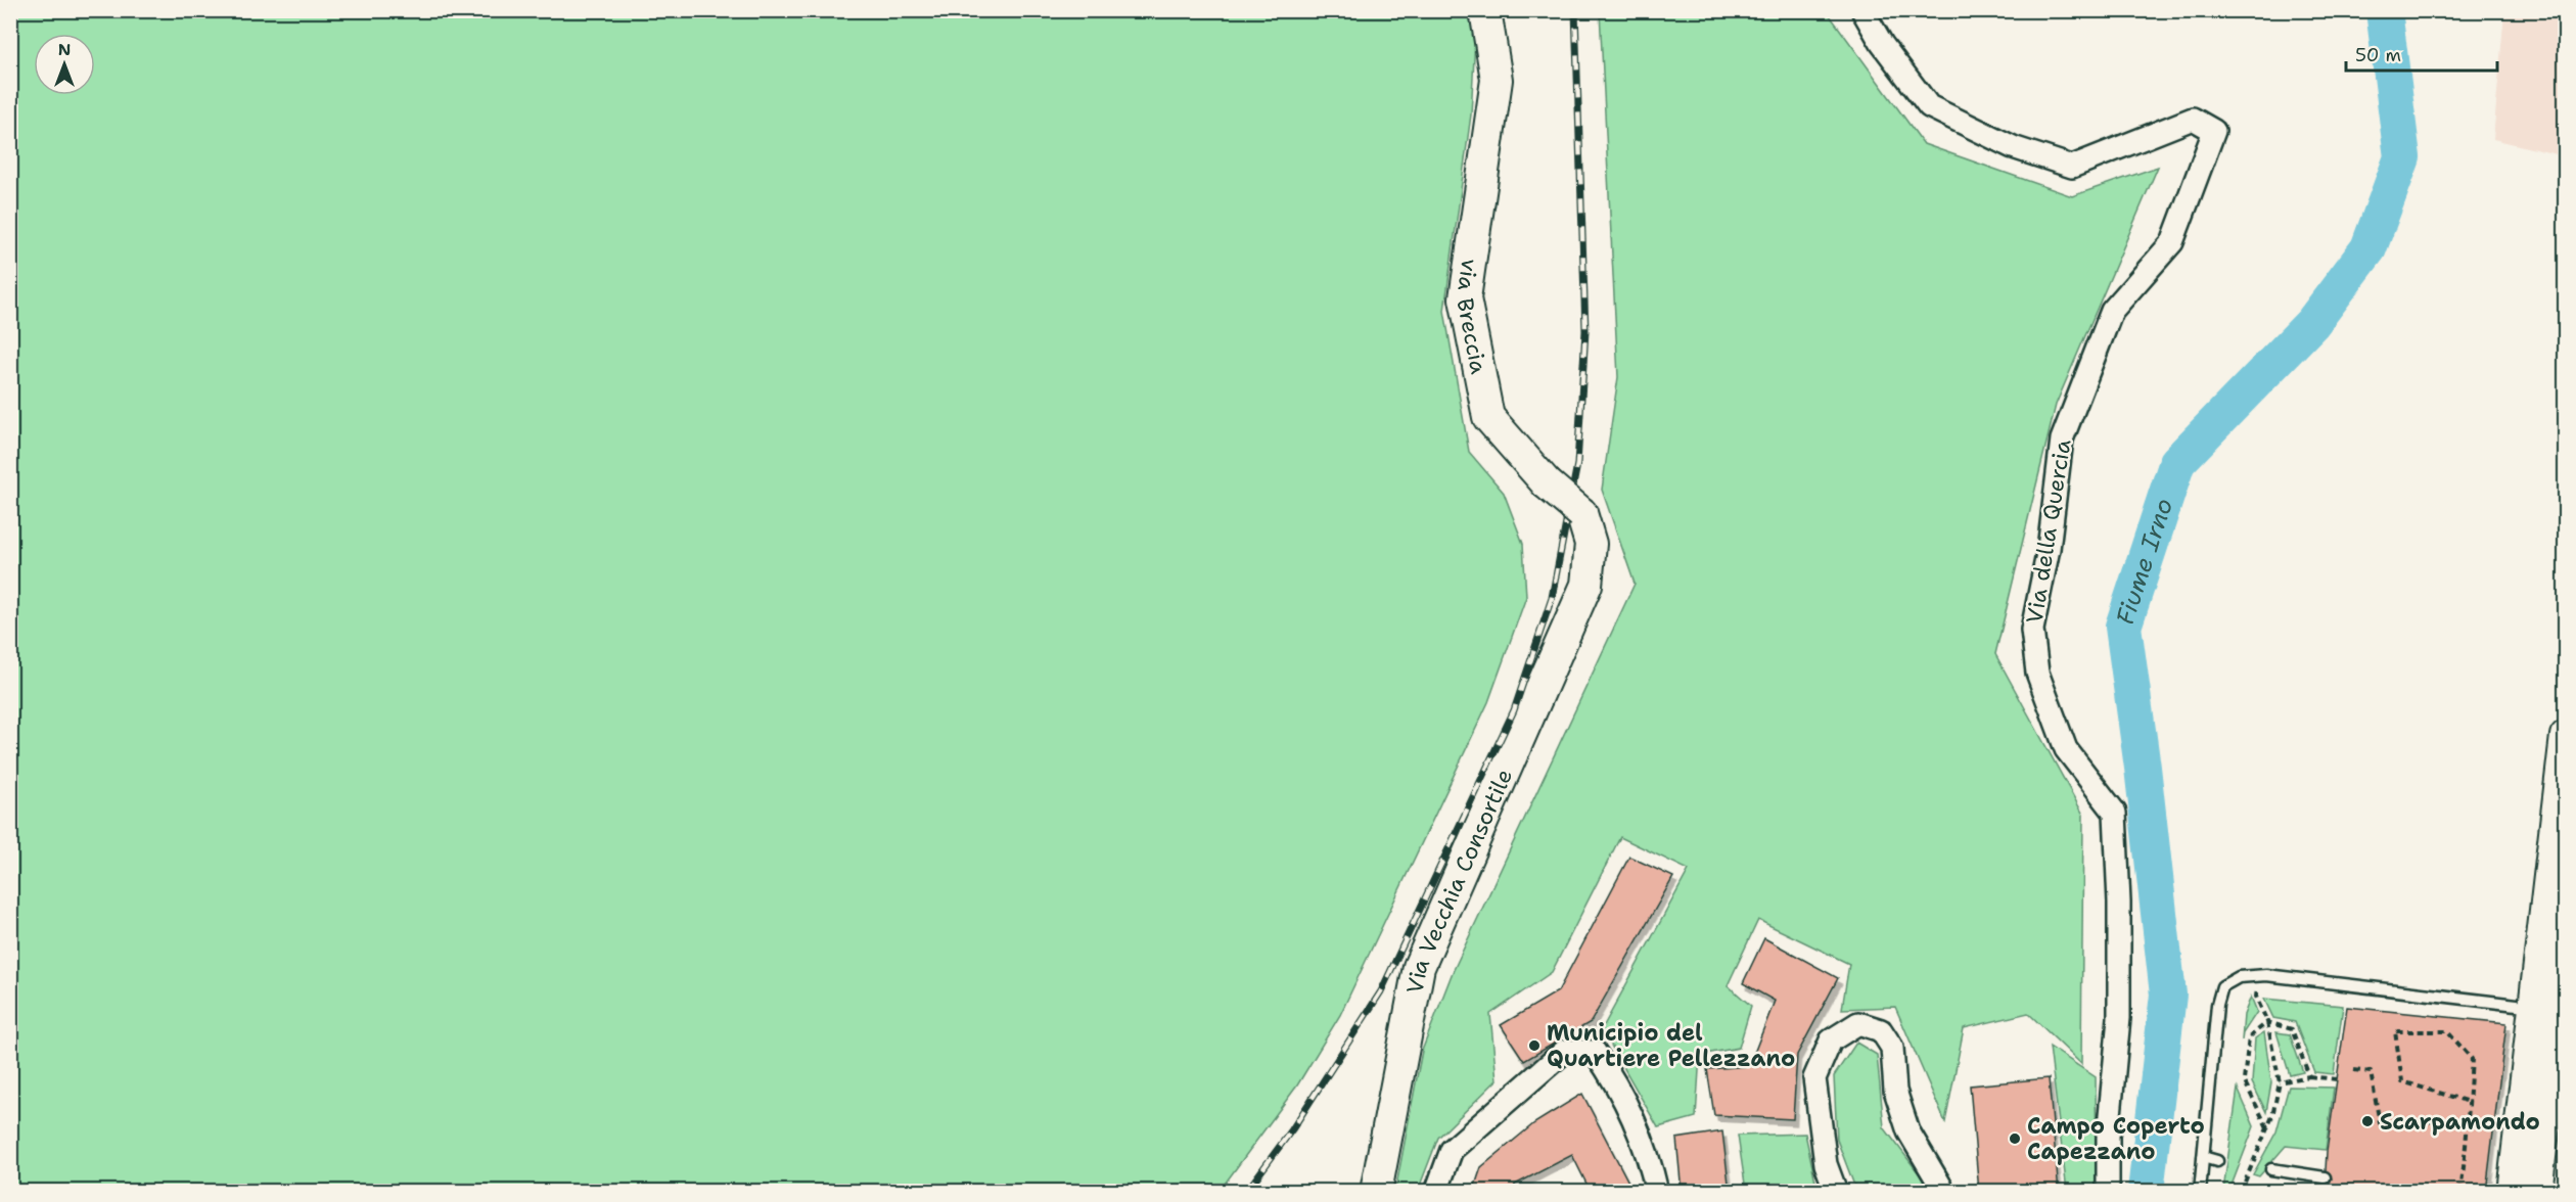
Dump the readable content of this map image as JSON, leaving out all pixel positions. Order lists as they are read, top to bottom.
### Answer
{
  "streets": {
    "street": ["via Breccia", "Via della Quercia", "Via Vecchia Consortile"]
  },
  "crossings": [
    ["via Breccia", "Via Vecchia Consortile"]
  ],
  "water": ["Fiume Irno"],
  "places": ["Municipio del Quartiere Pellezzano", "Scarpamondo", "Campo Coperto Capezzano"],
  "scale_bar": "50 m",
  "north": "top"
}
